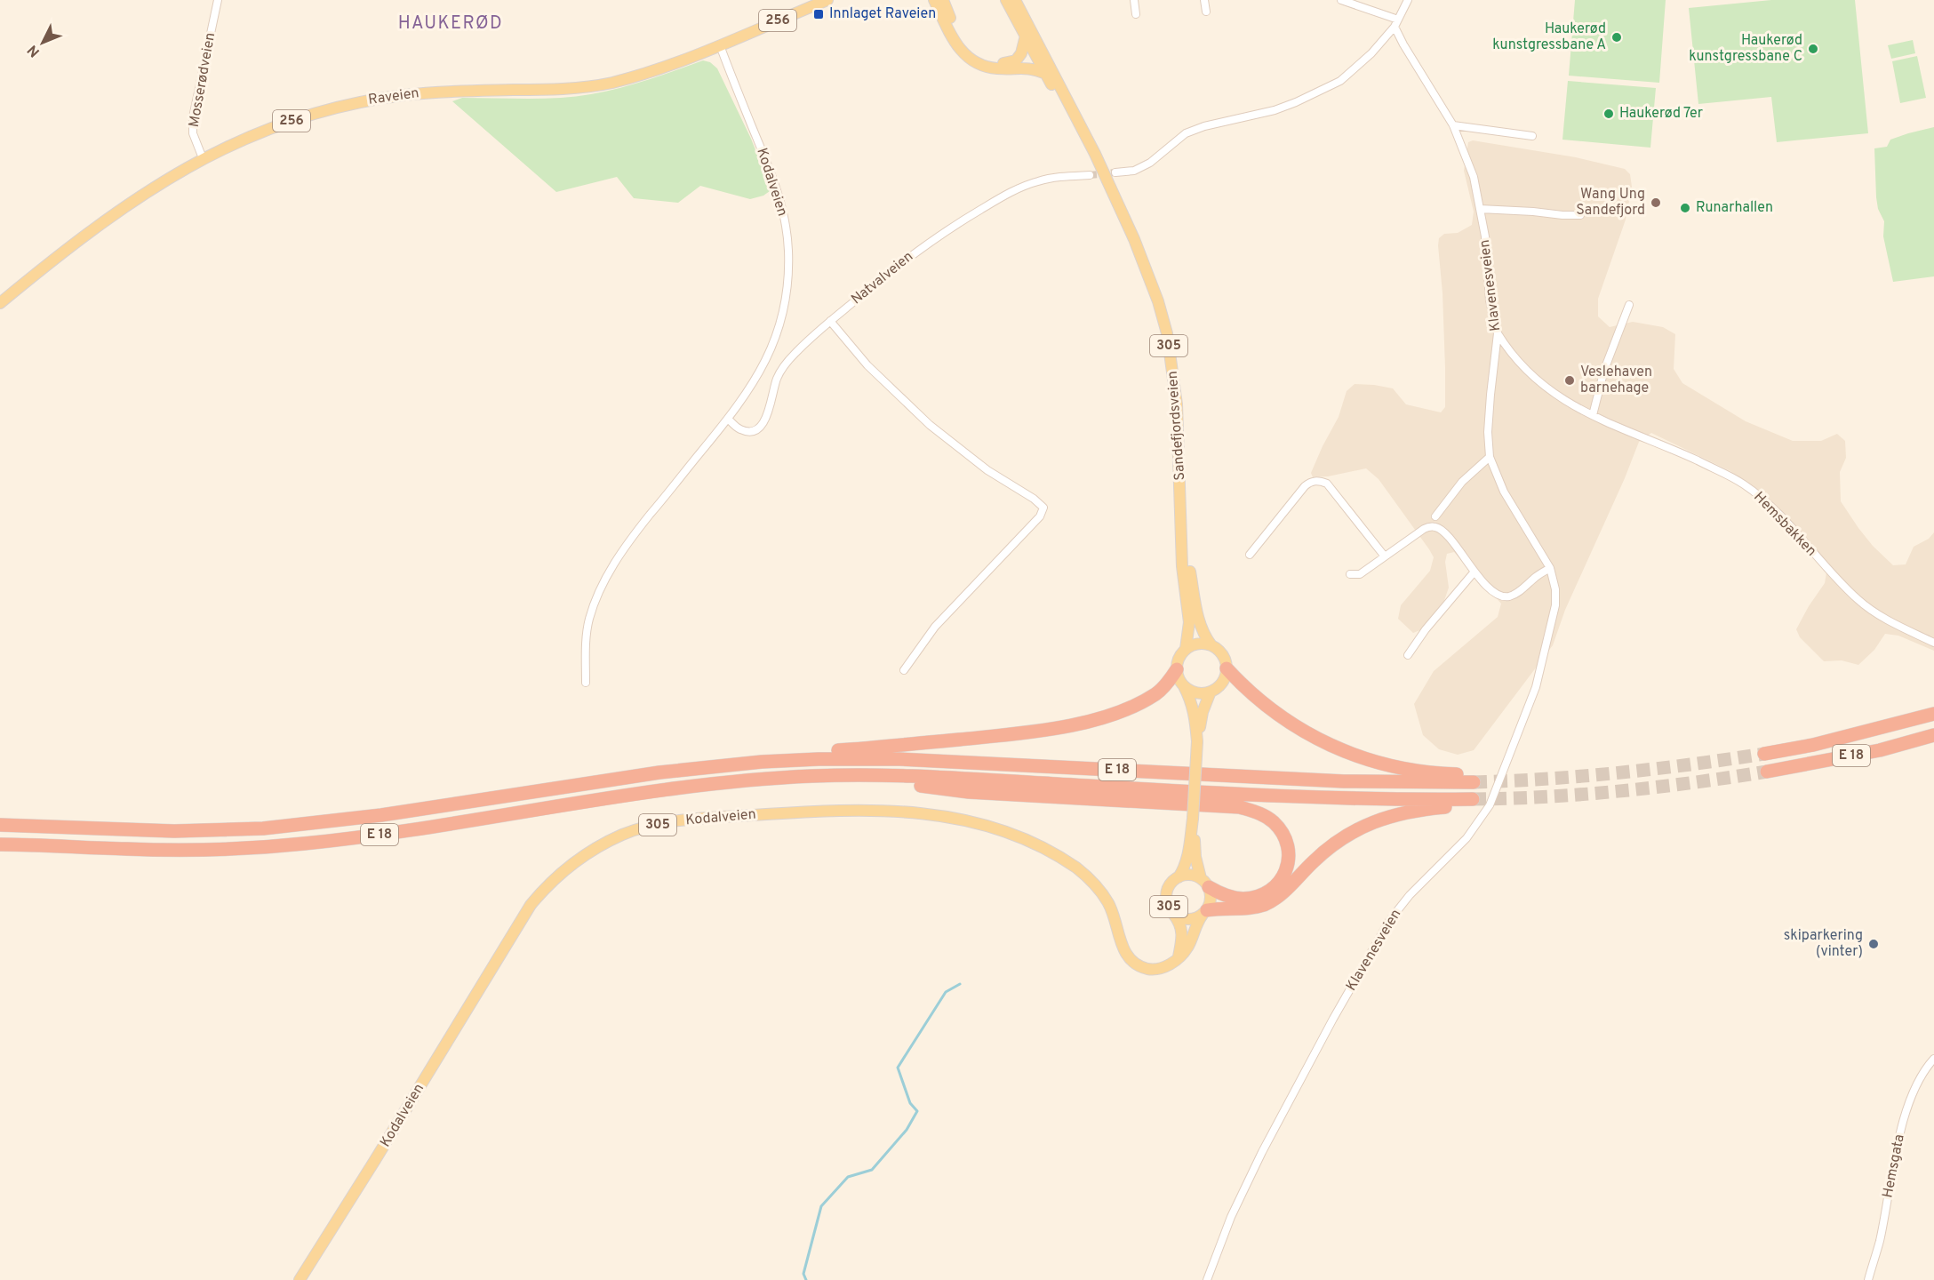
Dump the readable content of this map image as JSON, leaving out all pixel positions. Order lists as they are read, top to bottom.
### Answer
{
  "streets": {
    "highway": ["E 18"],
    "main road": [
      "256",
      "Raveien",
      "Kodalveien",
      "305",
      "Sandefjordsveien"
    ],
    "street": [
      "Mosserødveien",
      "Natvalveien",
      "Klavenesveien",
      "Hemsbakken",
      "Hemsgata"
    ]
  },
  "crossings": [
    ["Mosserødveien", "Raveien"],
    ["Raveien", "Kodalveien"],
    ["Kodalveien", "Natvalveien"],
    ["Kodalveien", "305"],
    ["Klavenesveien", "Hemsbakken"],
    ["305", "Sandefjordsveien"],
    ["305", "E 18"],
    ["Sandefjordsveien", "E 18"]
  ],
  "districts": ["HAUKERØD"],
  "places": {
    "transit": ["Innlaget Raveien"],
    "other": [
      "Haukerød kunstgressbane A",
      "Haukerød kunstgressbane C",
      "Haukerød 7er",
      "Wang Ung Sandefjord",
      "Runarhallen",
      "Veslehaven barnehage",
      "skiparkering (vinter)"
    ]
  },
  "north": "bottom left"
}
